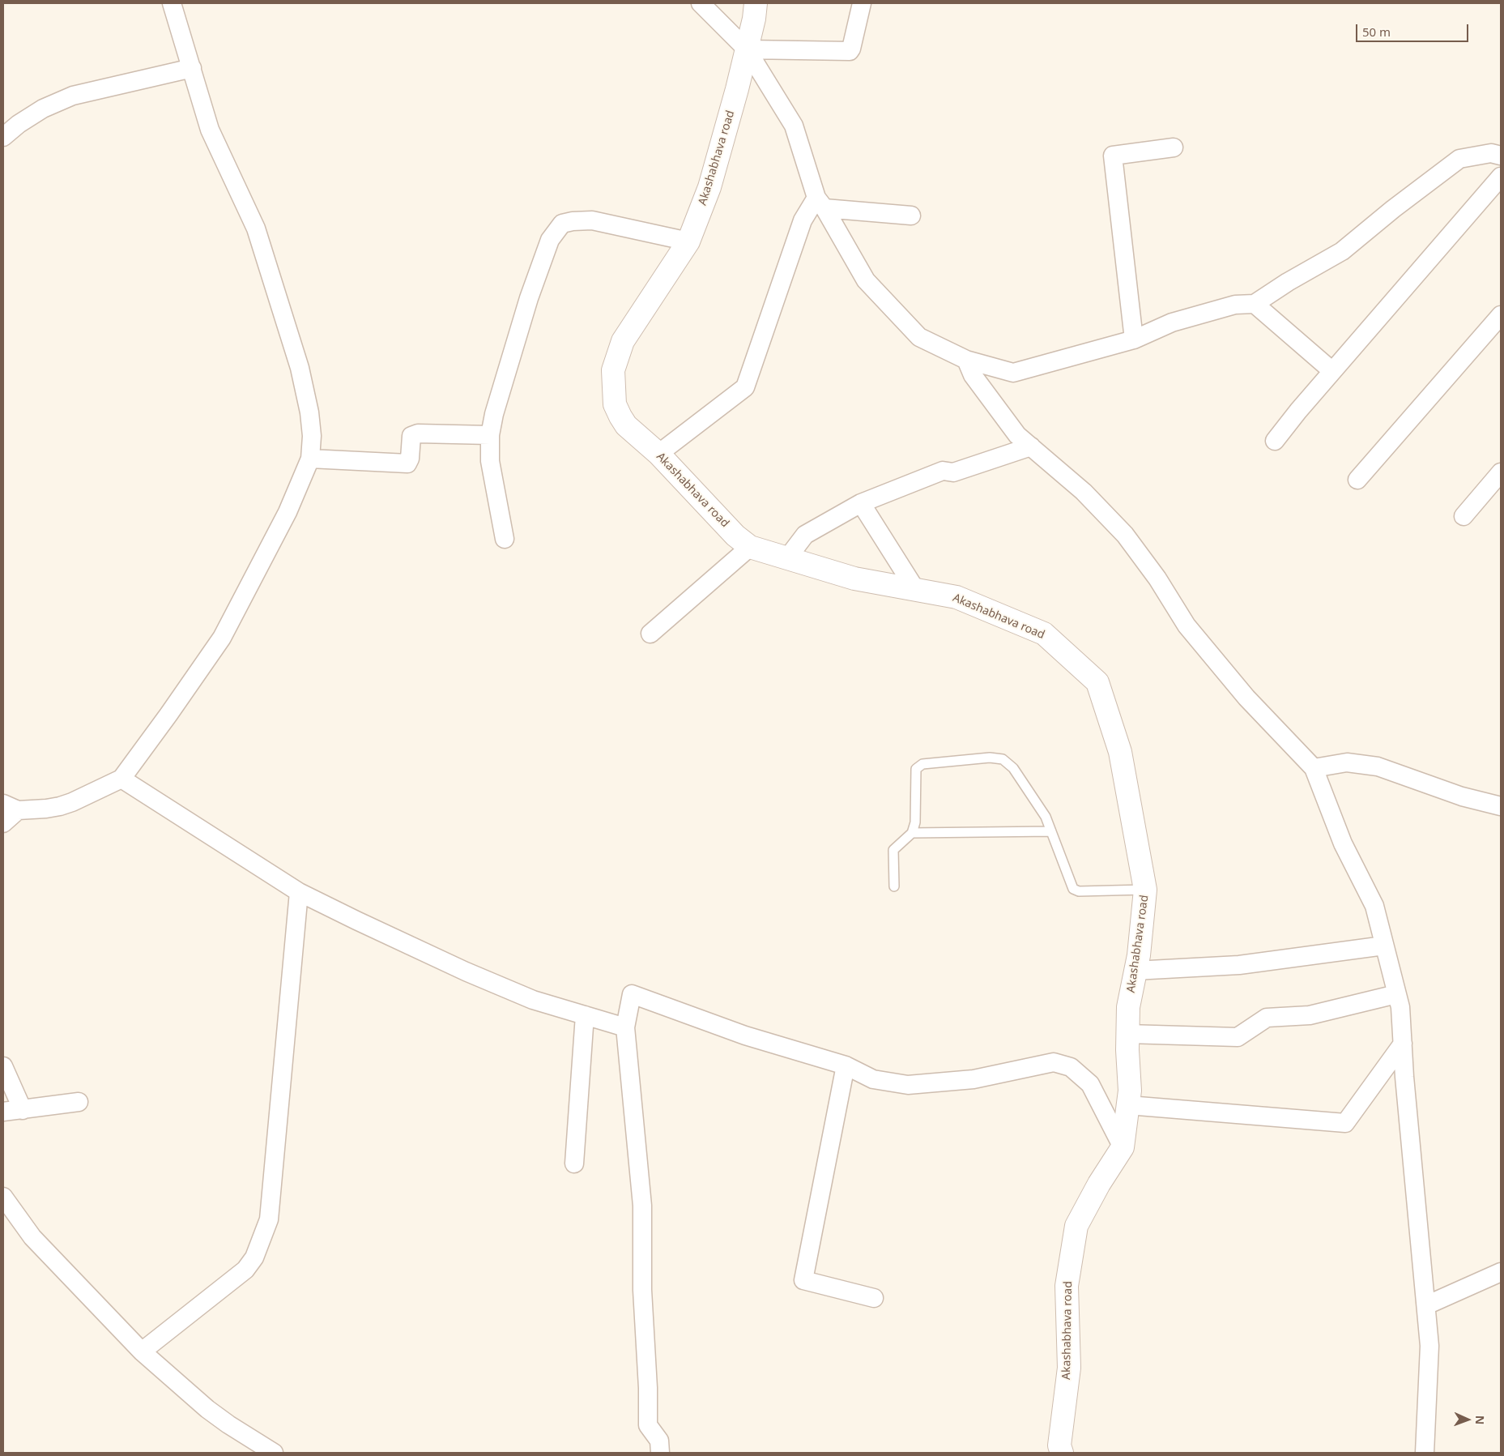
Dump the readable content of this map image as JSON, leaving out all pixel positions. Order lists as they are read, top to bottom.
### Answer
{
  "streets": {
    "street": ["Akashabhava road"]
  },
  "scale_bar": "50 m",
  "north": "right"
}
